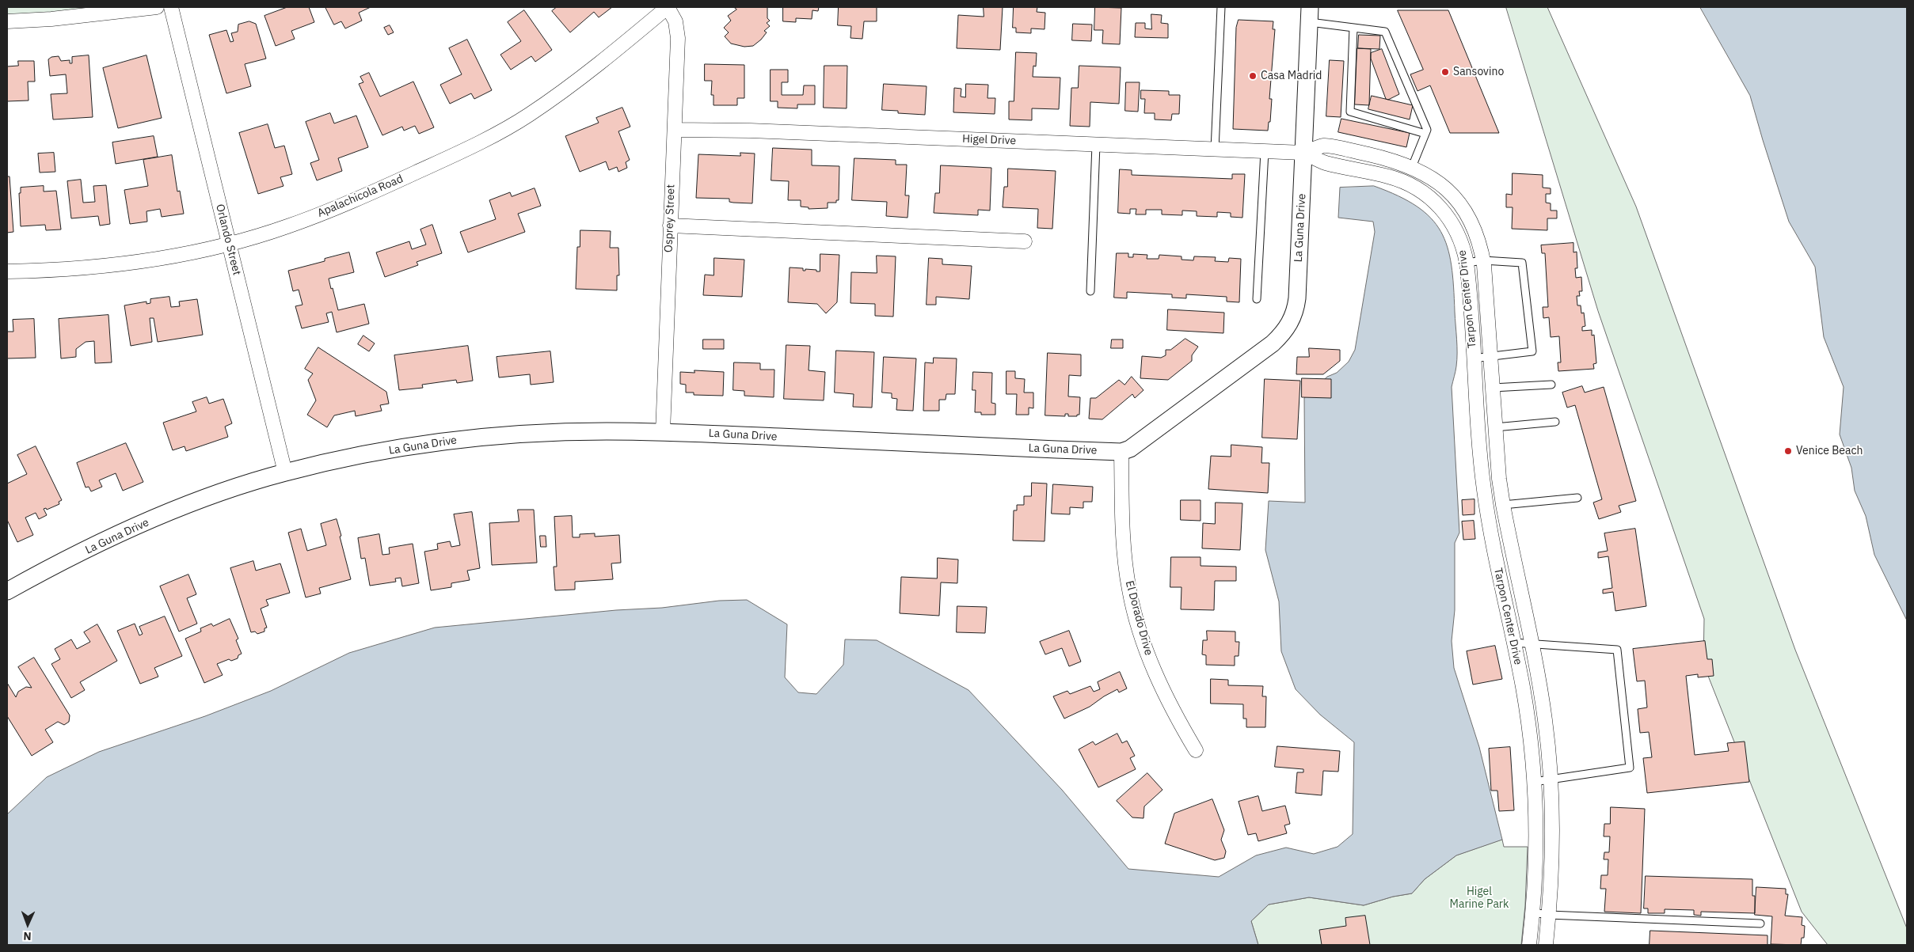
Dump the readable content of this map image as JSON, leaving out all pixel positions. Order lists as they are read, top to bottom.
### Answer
{
  "streets": {
    "street": [
      "Higel Drive",
      "Apalachicola Road",
      "Osprey Street",
      "La Guna Drive",
      "Orlando Street",
      "Tarpon Center Drive",
      "El Dorado Drive"
    ]
  },
  "crossings": [
    ["Higel Drive", "Osprey Street"],
    ["Higel Drive", "La Guna Drive"],
    ["Higel Drive", "Tarpon Center Drive"],
    ["Apalachicola Road", "Osprey Street"],
    ["Apalachicola Road", "Orlando Street"],
    ["Osprey Street", "La Guna Drive"],
    ["La Guna Drive", "Orlando Street"],
    ["La Guna Drive", "Tarpon Center Drive"],
    ["La Guna Drive", "El Dorado Drive"]
  ],
  "parks": ["Higel Marine Park"],
  "places": ["Sansovino", "Casa Madrid", "Venice Beach"],
  "north": "bottom"
}
